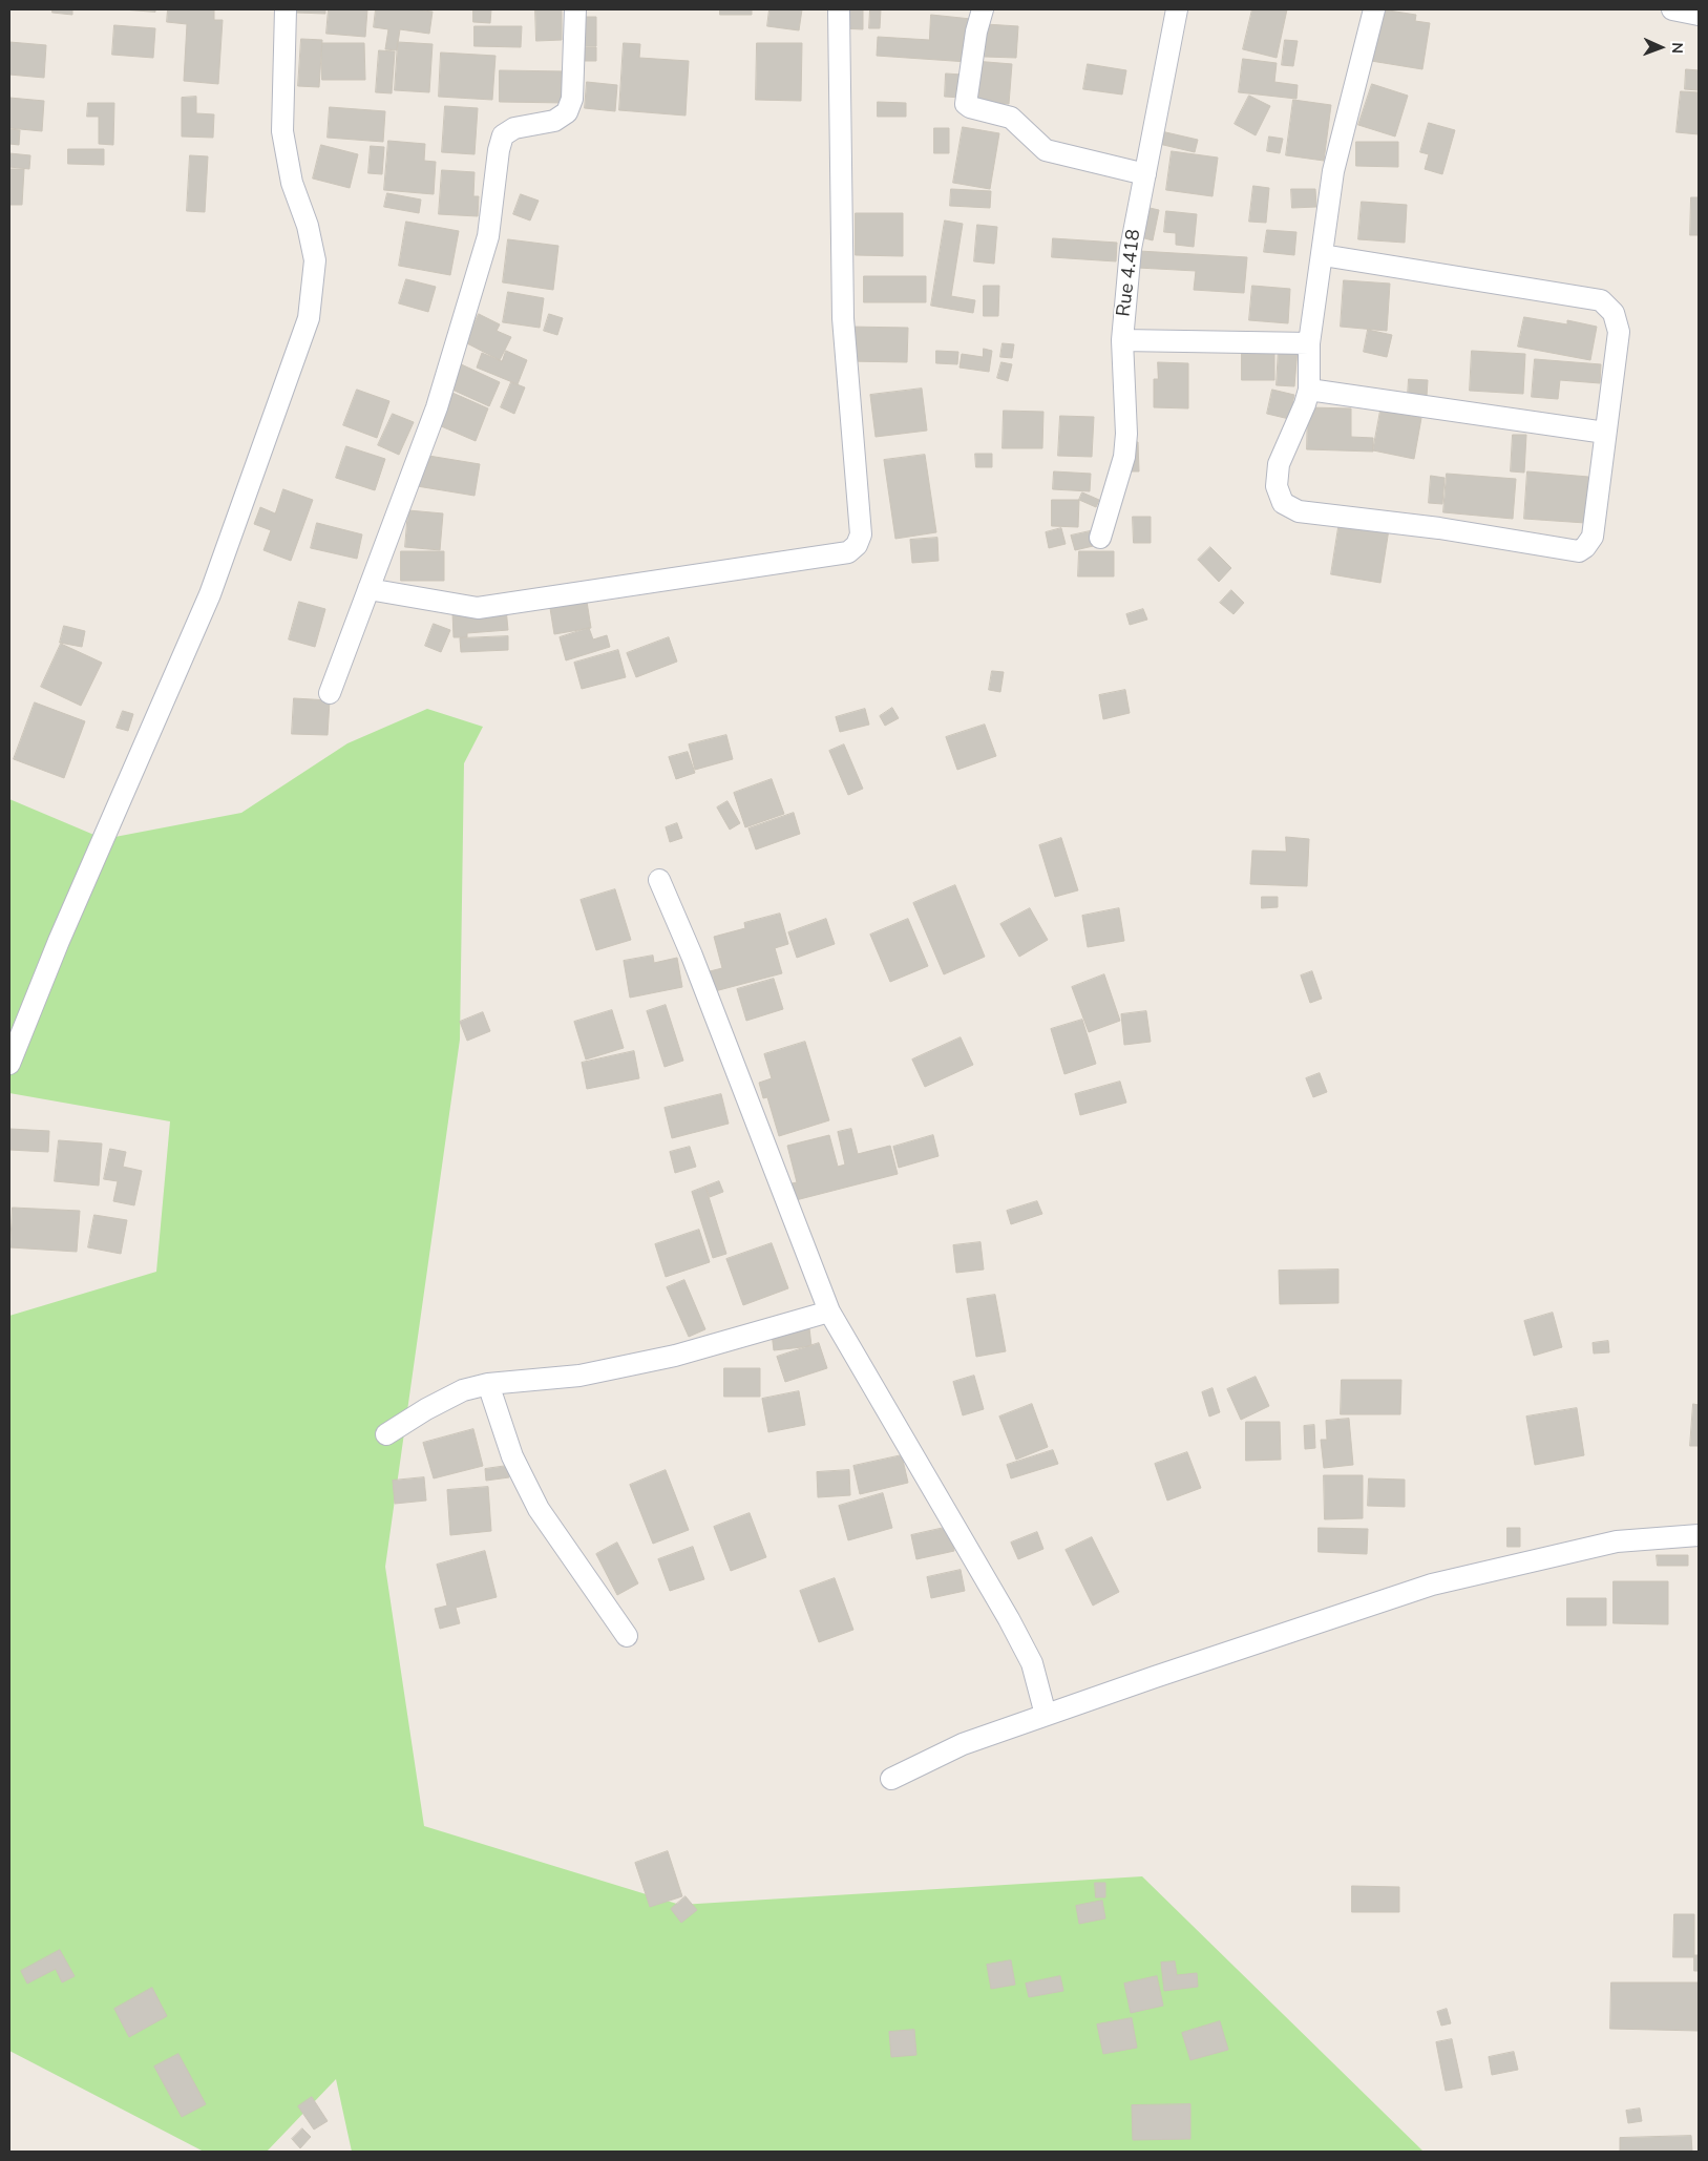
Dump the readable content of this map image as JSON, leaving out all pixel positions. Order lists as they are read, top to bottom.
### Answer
{
  "streets": {
    "street": ["Rue 4.418"]
  },
  "north": "right"
}
